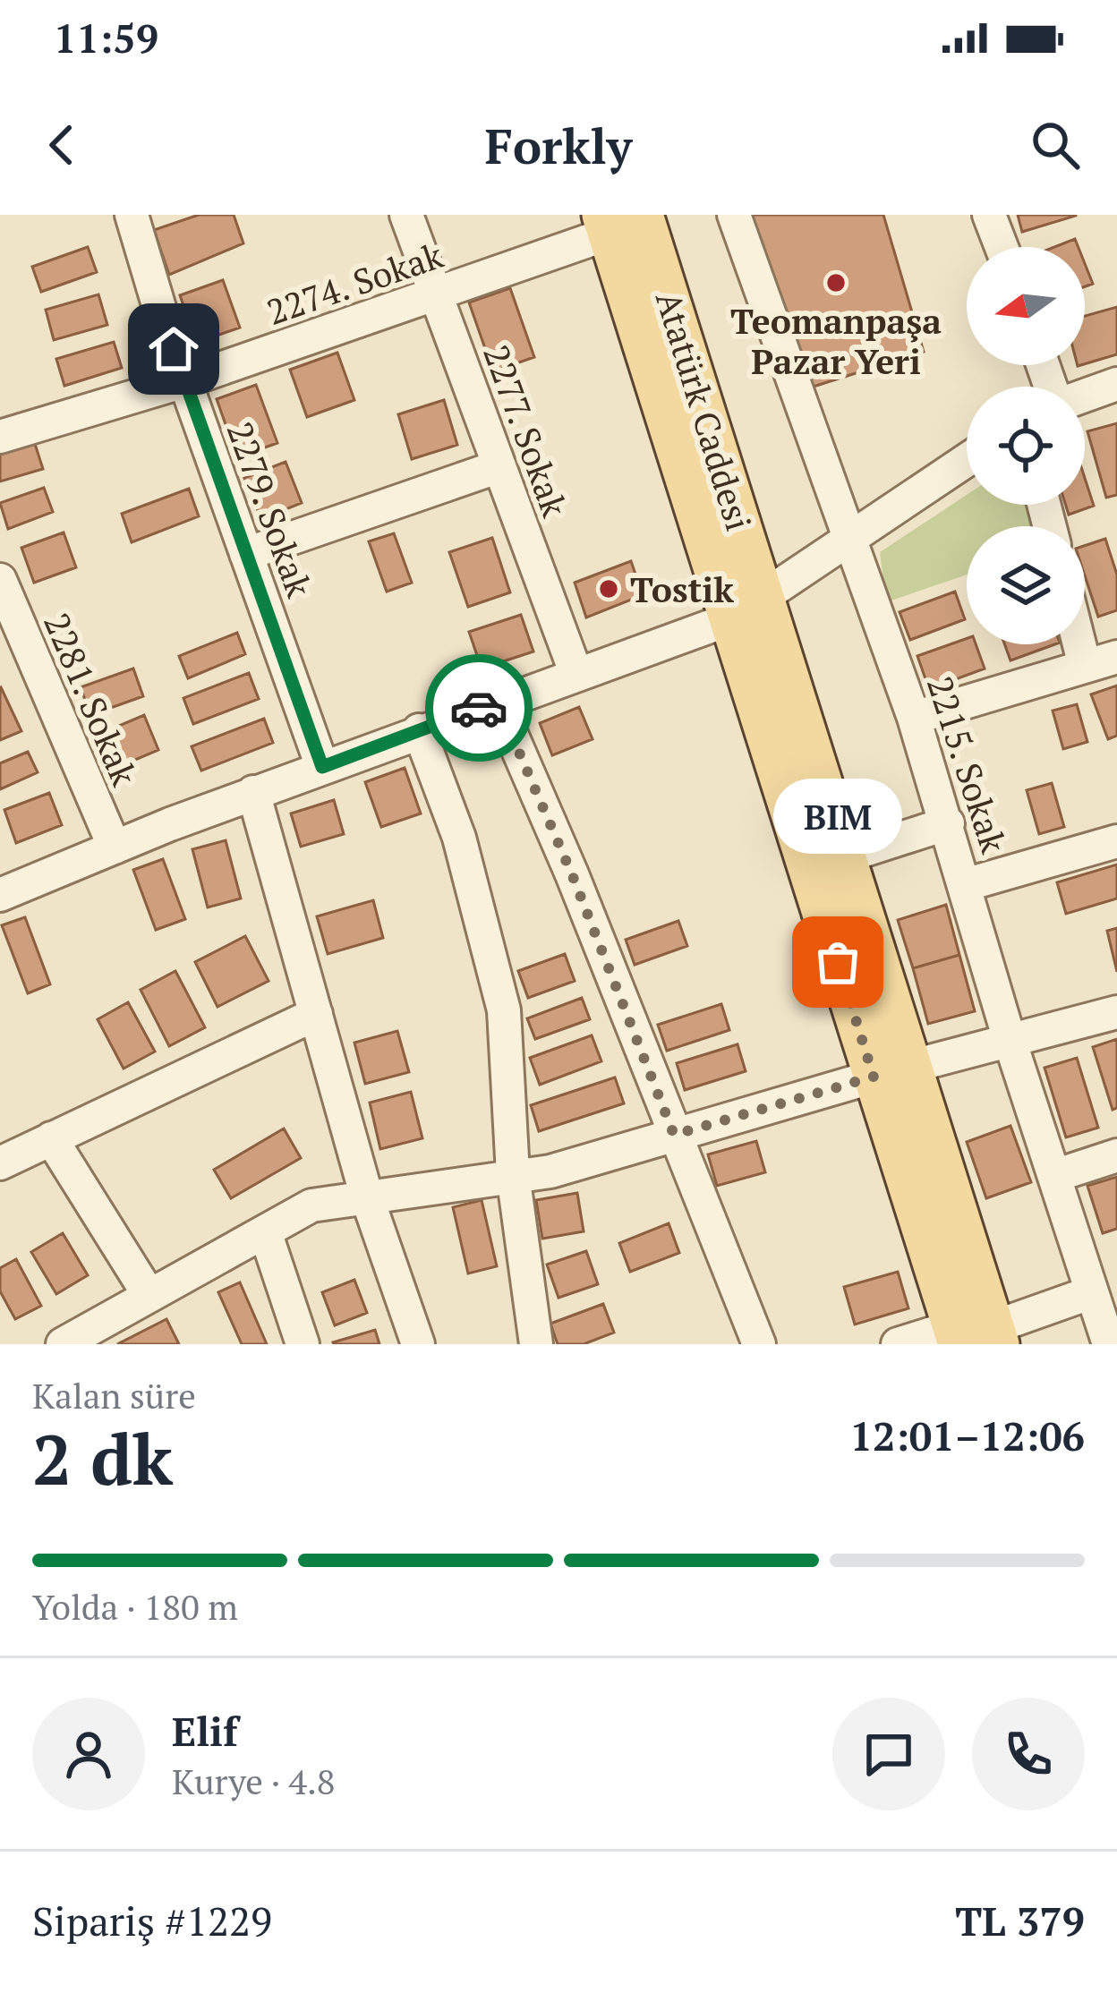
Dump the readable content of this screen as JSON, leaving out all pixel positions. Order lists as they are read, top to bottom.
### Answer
{
  "streets": {
    "main road": ["Atatürk Caddesi"],
    "street": [
      "2274. Sokak",
      "2277. Sokak",
      "2279. Sokak",
      "2281. Sokak",
      "2215. Sokak"
    ]
  },
  "crossings": [
    ["2274. Sokak", "Atatürk Caddesi"],
    ["2274. Sokak", "2277. Sokak"],
    ["2274. Sokak", "2279. Sokak"]
  ],
  "places": ["Teomanpaşa Pazar Yeri", "Tostik", "BIM"],
  "north": "left",
  "page": {
    "status": "11:59",
    "header": "Forkly",
    "bubble": "BIM",
    "heading": ["2 dk", "Kalan süre", "12:01–12:06"],
    "panel": [
      "Elif",
      "Kurye · 4.8",
      "Sipariş #1229",
      "TL 379"
    ],
    "bar": "Yolda · 180 m"
  }
}
